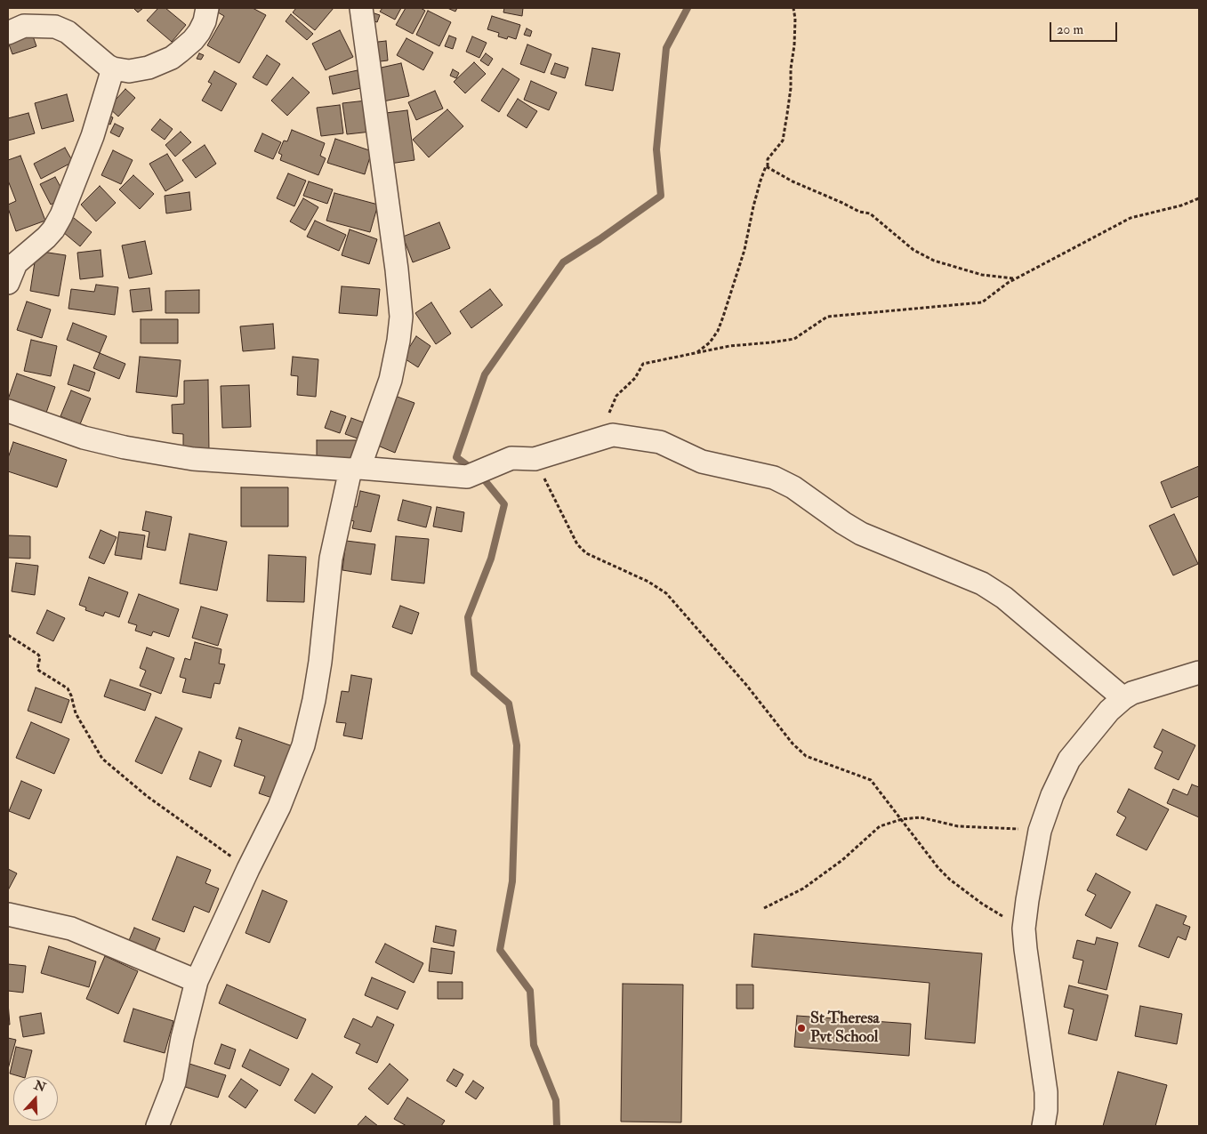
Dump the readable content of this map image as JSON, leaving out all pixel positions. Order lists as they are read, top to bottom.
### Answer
{
  "places": ["St Theresa Pvt School"],
  "scale_bar": "20 m",
  "north": "top"
}
